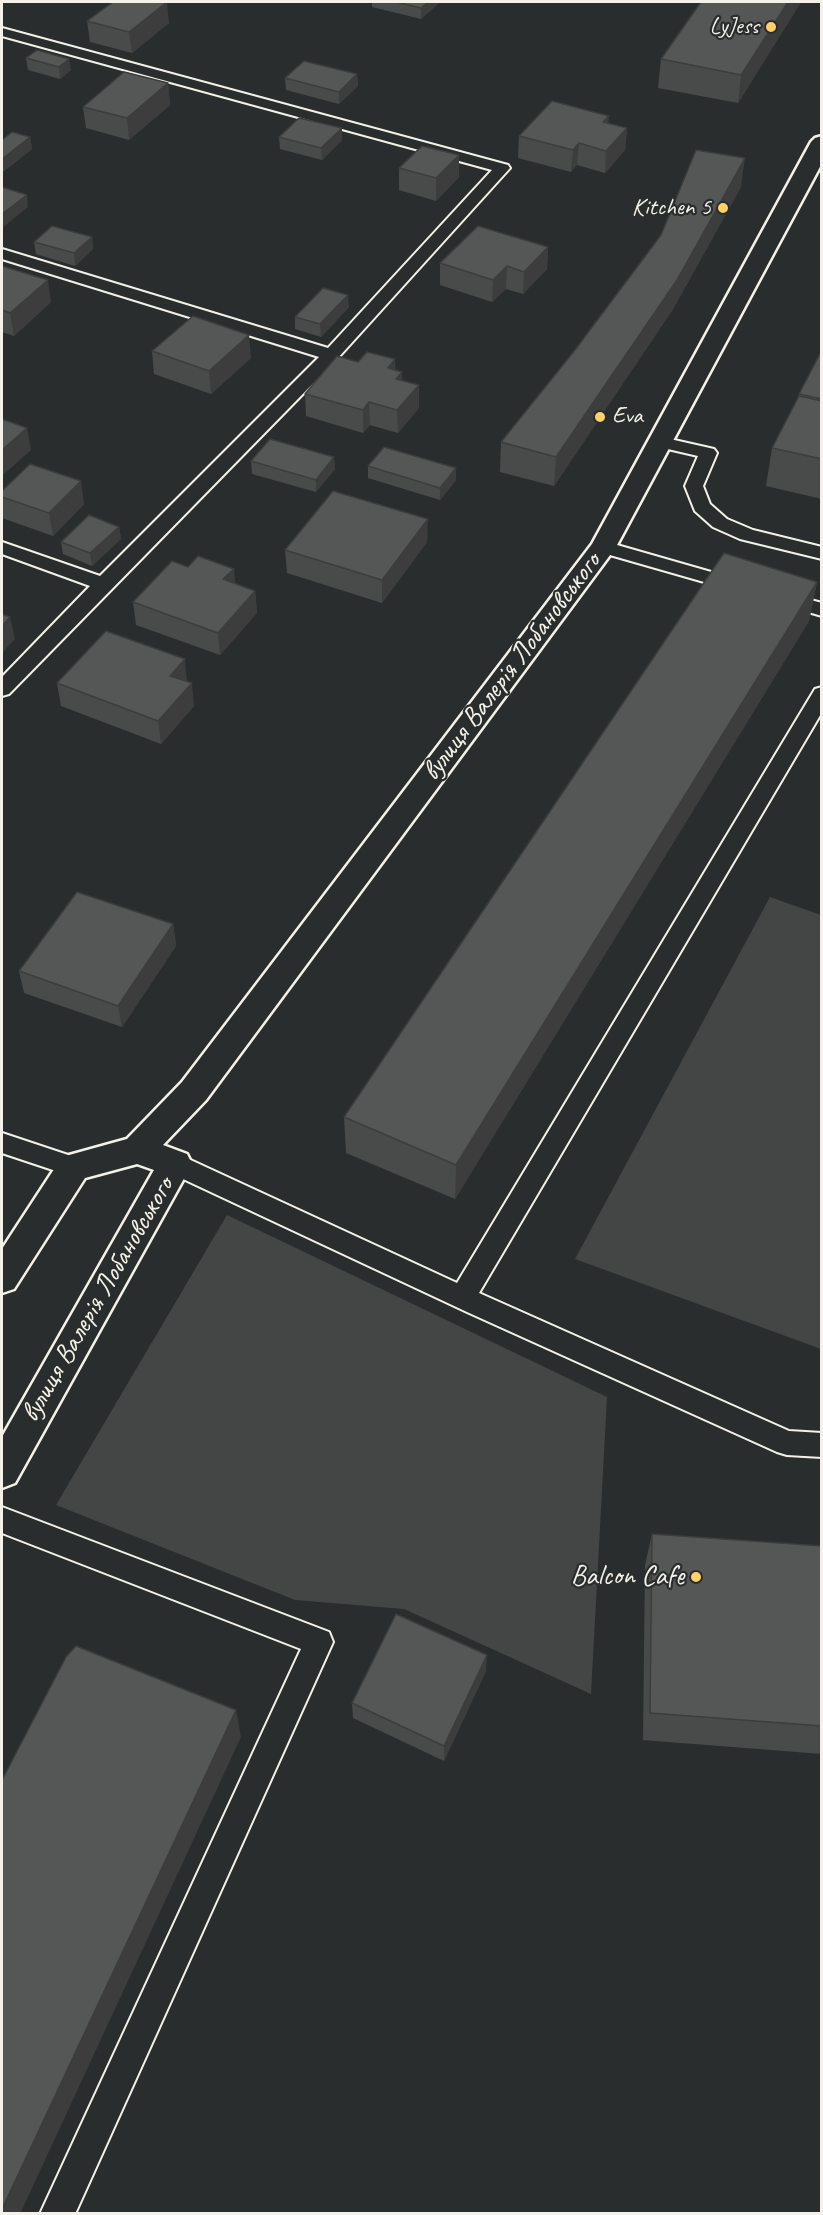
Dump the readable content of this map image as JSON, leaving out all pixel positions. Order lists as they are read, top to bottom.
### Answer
{
  "streets": {
    "street": ["вулиця Валерія Лобановського"]
  },
  "places": [
    "LyJess",
    "Kitchen 5",
    "Eva",
    "Balcon Cafe"
  ]
}
